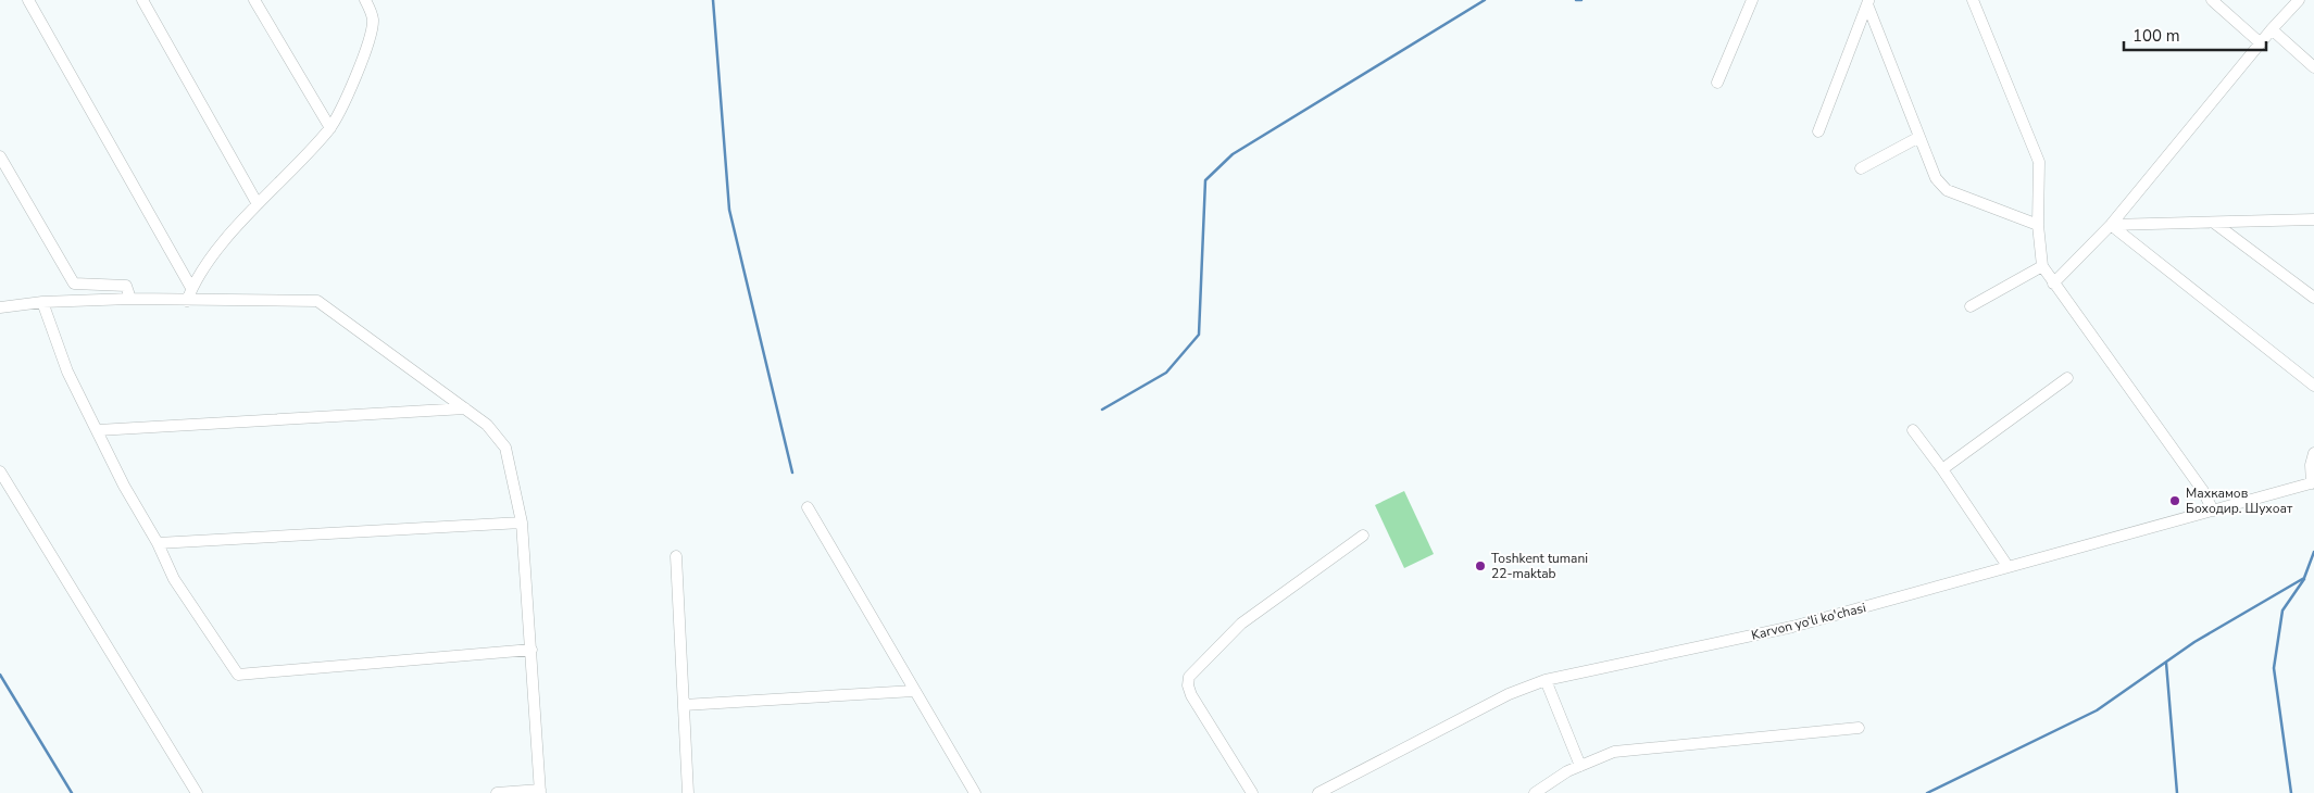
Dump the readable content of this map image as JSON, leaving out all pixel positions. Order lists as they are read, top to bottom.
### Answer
{
  "streets": {
    "street": ["Karvon yo‘li ko'chasi"]
  },
  "places": ["Махкамов Боходир. Шухоат", "Toshkent tumani 22-maktab"],
  "scale_bar": "100 m"
}
